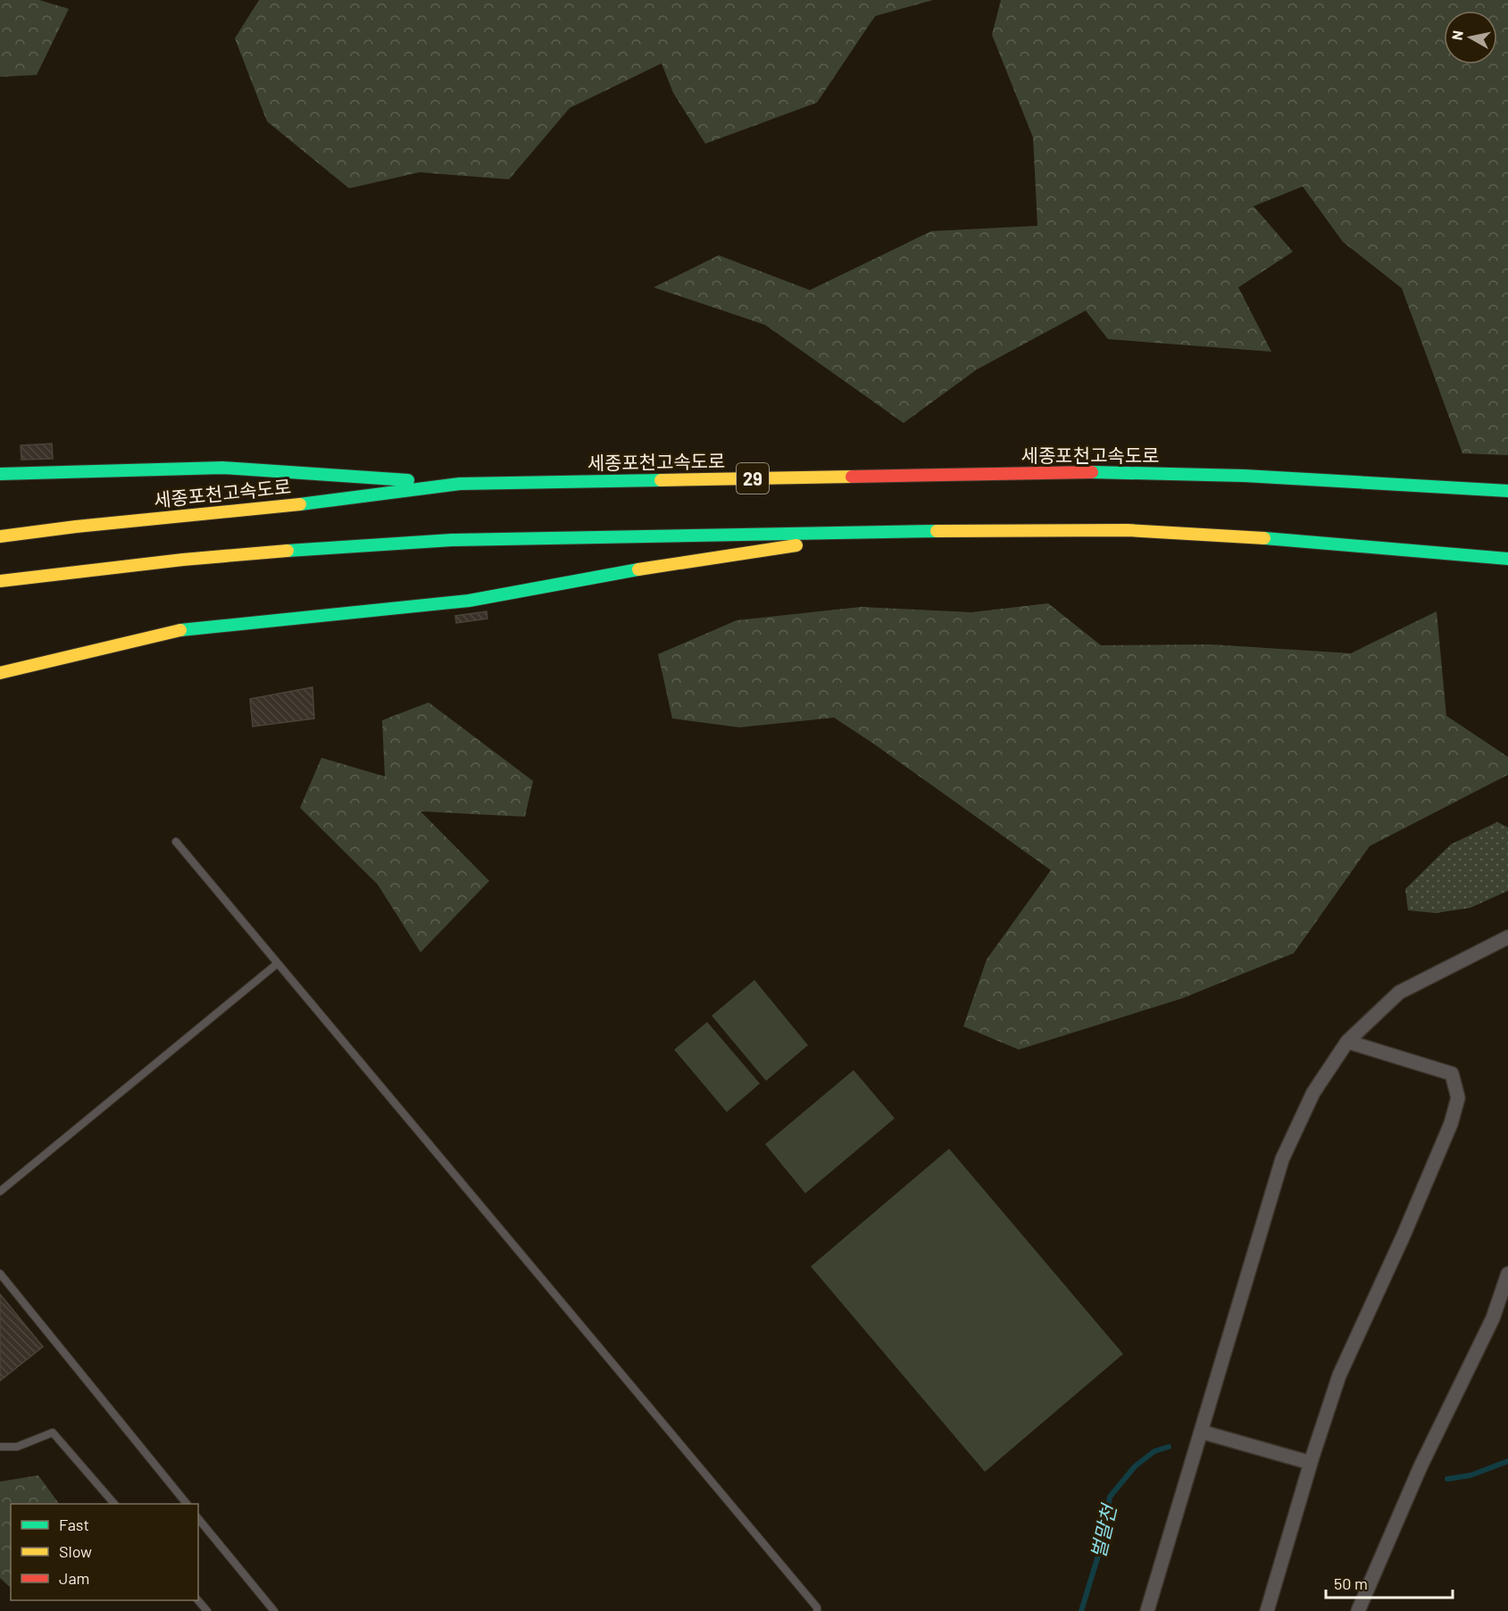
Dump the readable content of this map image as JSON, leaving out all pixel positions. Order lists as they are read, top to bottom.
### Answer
{
  "streets": {
    "highway": ["세종포천고속도로", "29"]
  },
  "water": ["벌말천"],
  "legend": ["Fast", "Slow", "Jam"],
  "scale_bar": "50 m",
  "north": "left"
}
